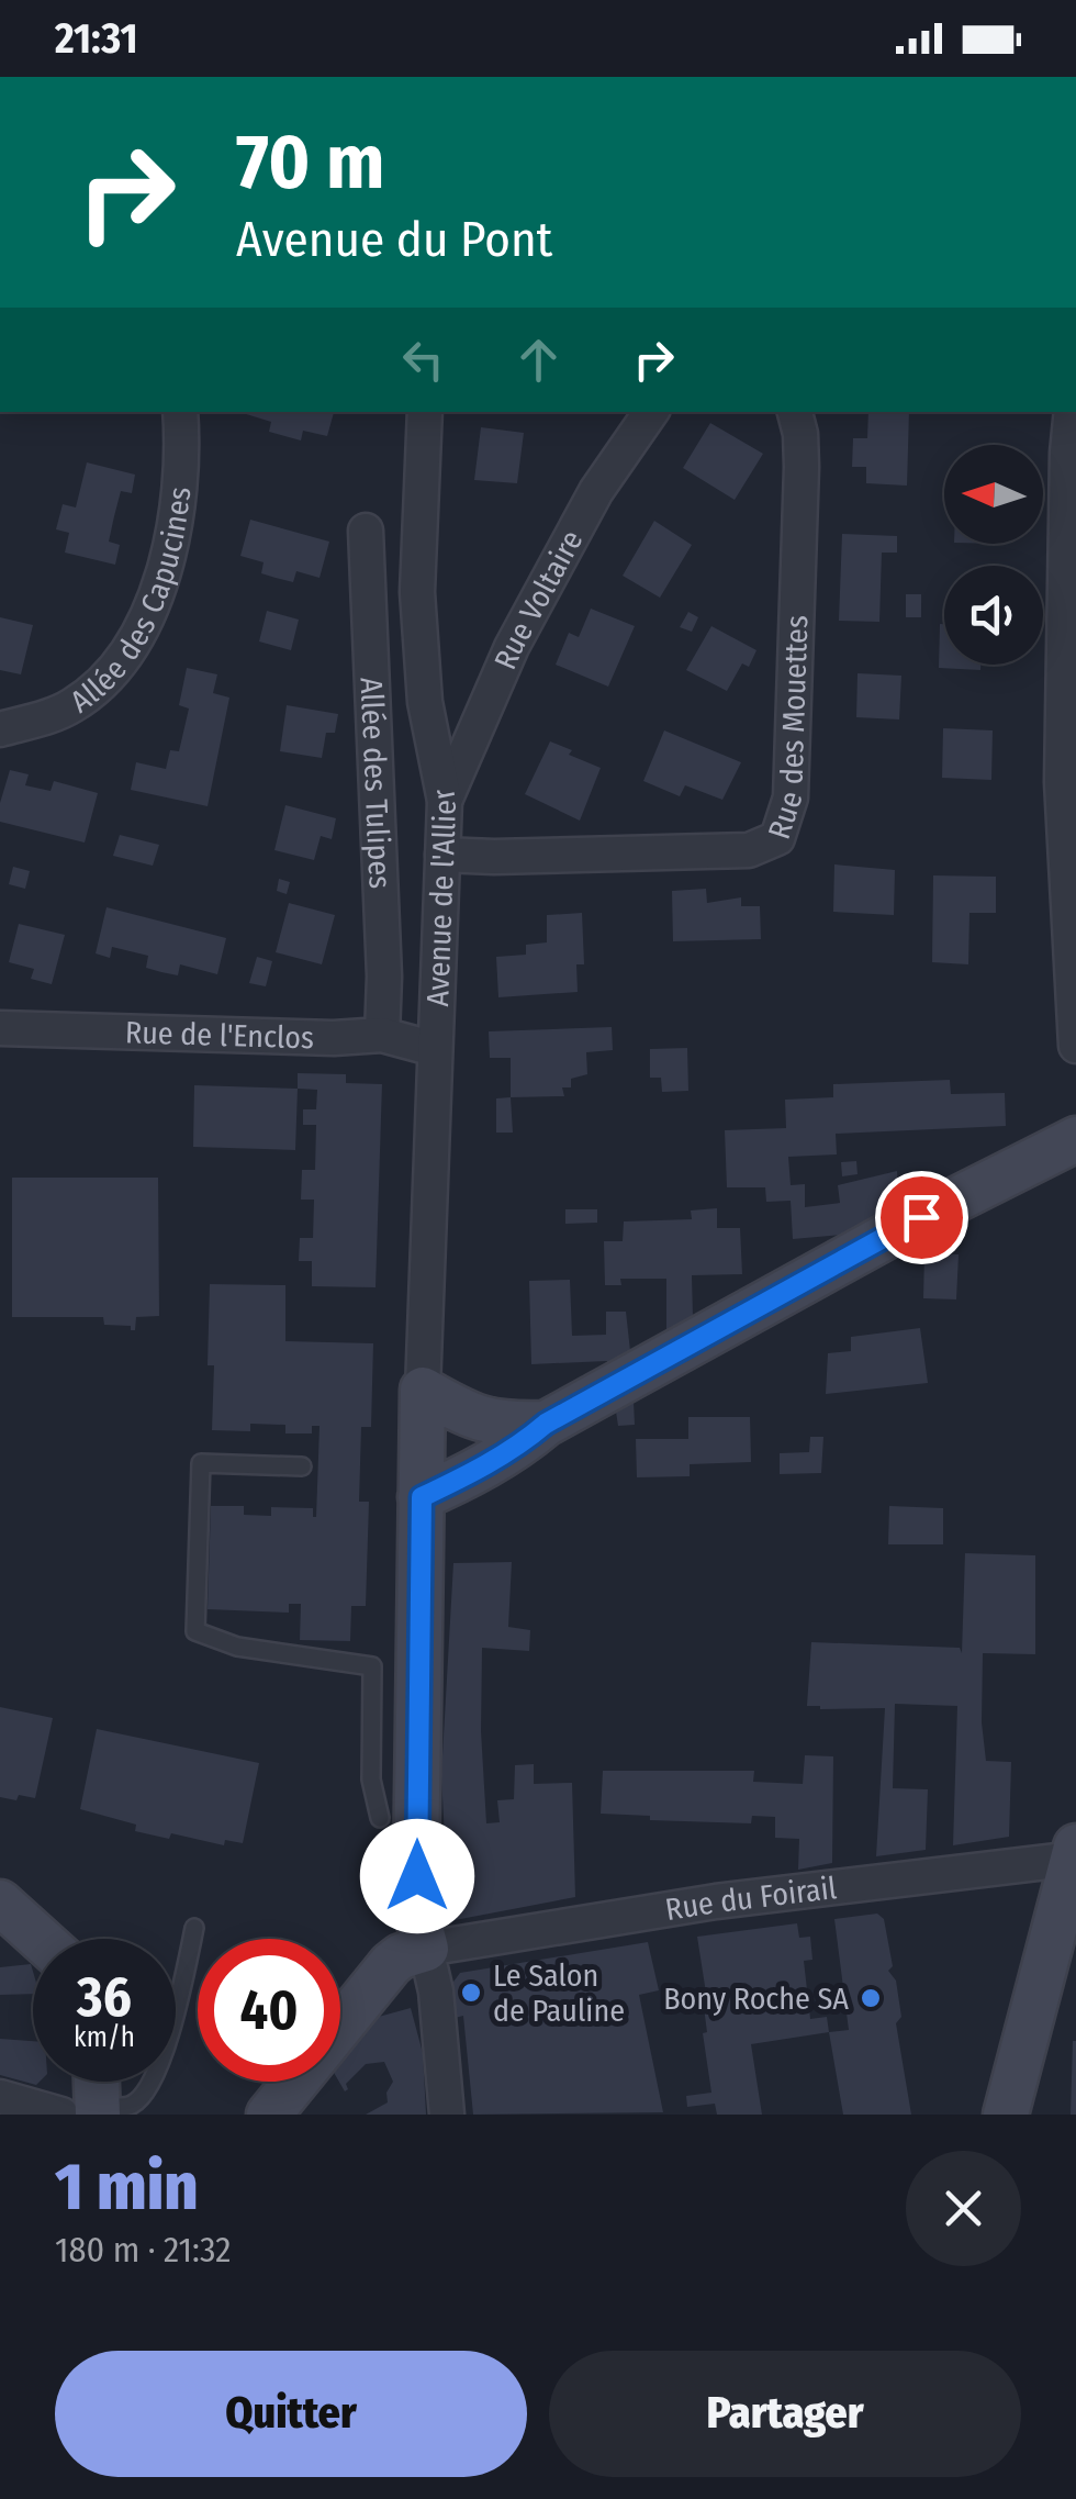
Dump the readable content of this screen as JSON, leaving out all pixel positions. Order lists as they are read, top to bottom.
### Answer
{
  "streets": {
    "street": [
      "Allée des Capucines",
      "Rue Voltaire",
      "Rue des Mouettes",
      "Allée des Tulipes",
      "Avenue de l'Allier",
      "Rue de l'Enclos",
      "Rue du Foirail"
    ]
  },
  "crossings": [
    ["Rue Voltaire", "Avenue de l'Allier"],
    ["Rue des Mouettes", "Avenue de l'Allier"],
    ["Allée des Tulipes", "Rue de l'Enclos"],
    ["Avenue de l'Allier", "Rue de l'Enclos"]
  ],
  "places": ["Le Salon de Pauline", "Bony Roche SA"],
  "north": "left",
  "page": {
    "status": "21:31",
    "turn": ["70 m", "Avenue du Pont"],
    "speed": "36 km/h",
    "limit": "40",
    "heading": ["1 min", "180 m · 21:32"],
    "buttons": ["Quitter", "Partager"]
  }
}
